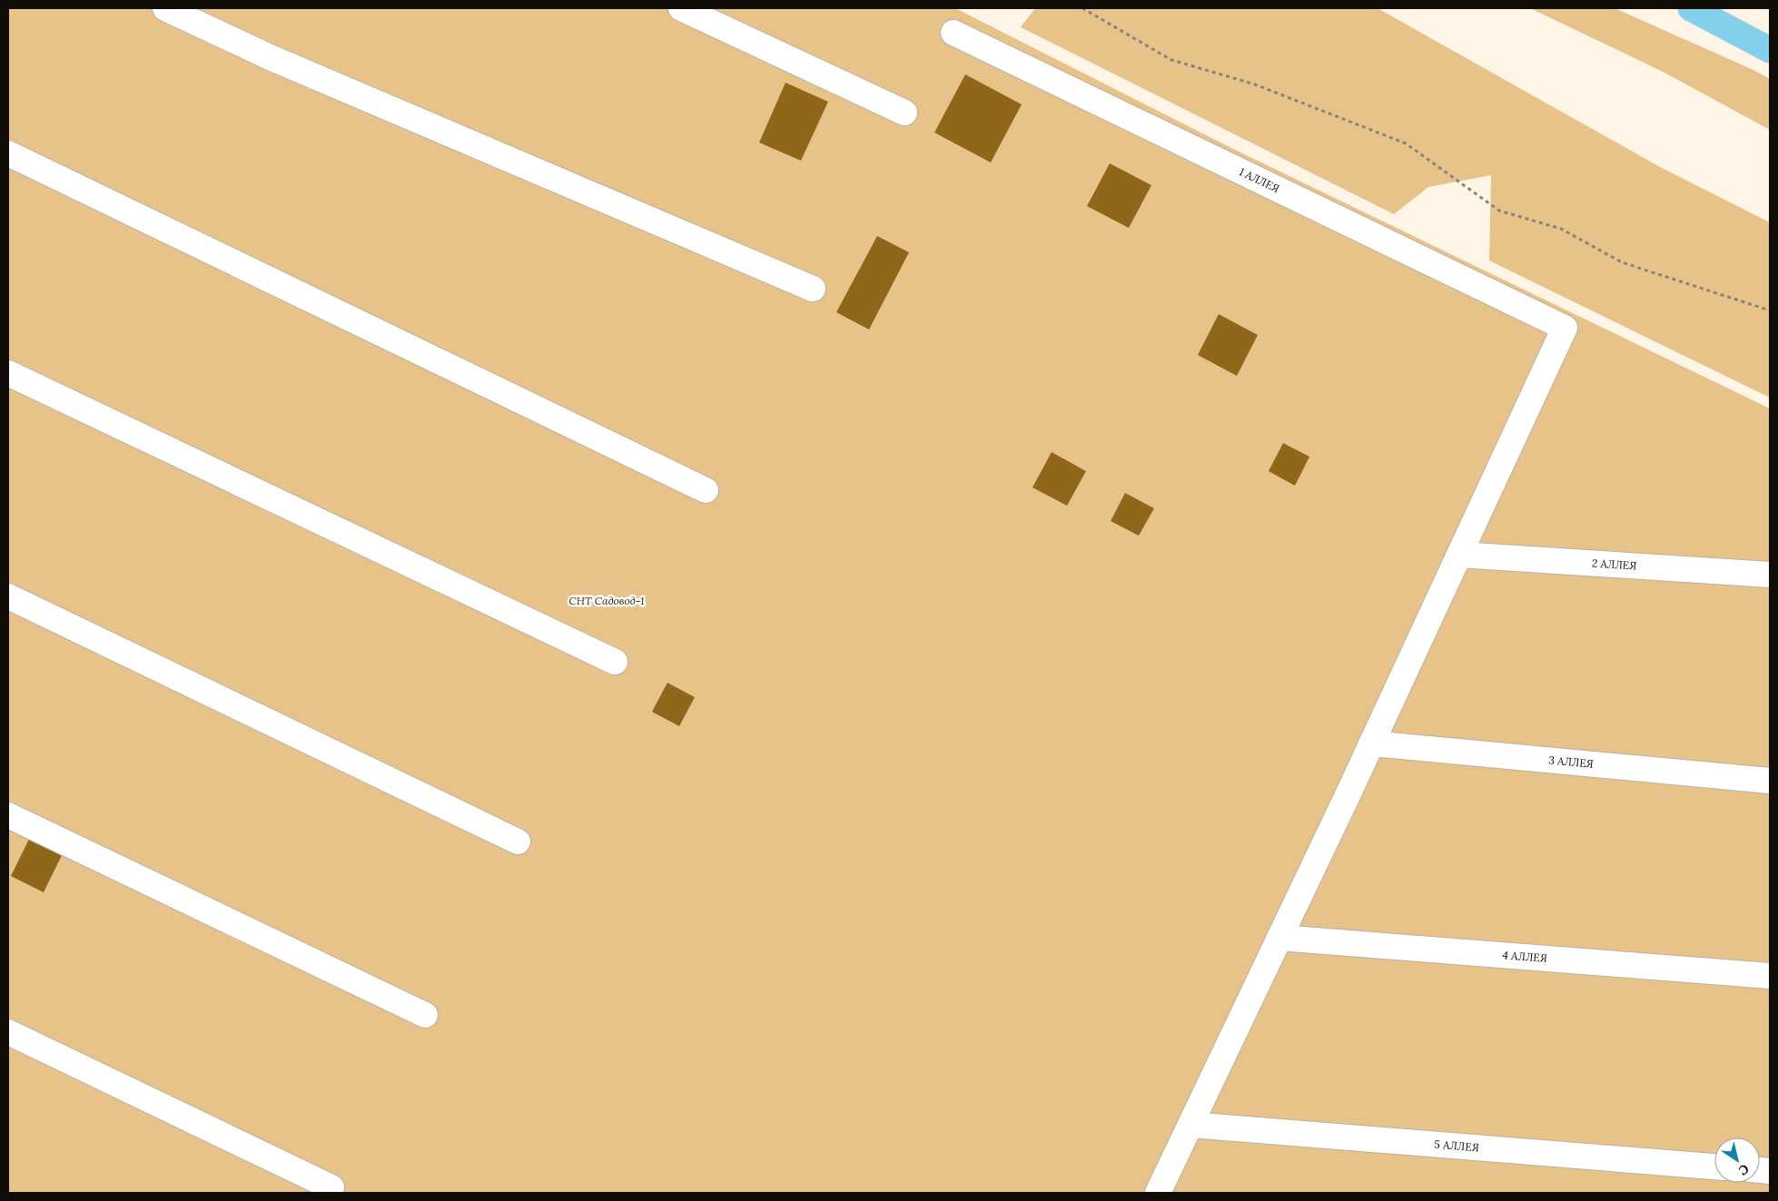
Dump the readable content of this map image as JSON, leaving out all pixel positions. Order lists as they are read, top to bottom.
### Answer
{
  "streets": {
    "street": [
      "1 АЛЛЕЯ",
      "2 АЛЛЕЯ",
      "3 АЛЛЕЯ",
      "4 АЛЛЕЯ",
      "5 АЛЛЕЯ"
    ]
  },
  "crossings": [
    ["1 АЛЛЕЯ", "2 АЛЛЕЯ"]
  ],
  "parks": ["СНТ Садовод-1"],
  "north": "bottom right"
}
